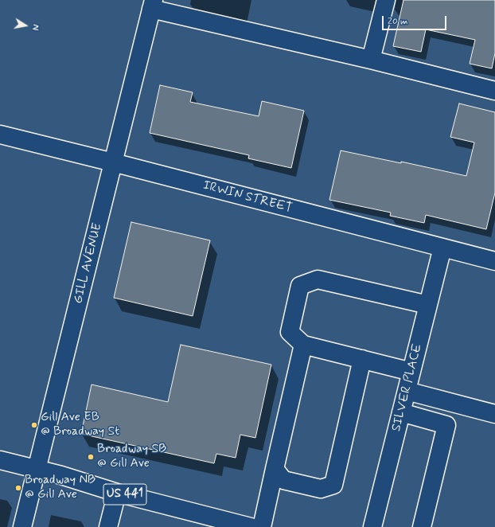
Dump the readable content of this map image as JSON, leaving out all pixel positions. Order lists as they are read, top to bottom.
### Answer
{
  "streets": {
    "street": [
      "IRWIN STREET",
      "GILL AVENUE",
      "SILVER PLACE",
      "US 441"
    ]
  },
  "crossings": [
    ["IRWIN STREET", "GILL AVENUE"],
    ["IRWIN STREET", "SILVER PLACE"],
    ["GILL AVENUE", "US 441"]
  ],
  "places": ["Gill Ave EB @ Broadway St", "Broadway SB @ Gill Ave", "Broadway NB @ Gill Ave"],
  "scale_bar": "20 m",
  "north": "right"
}
